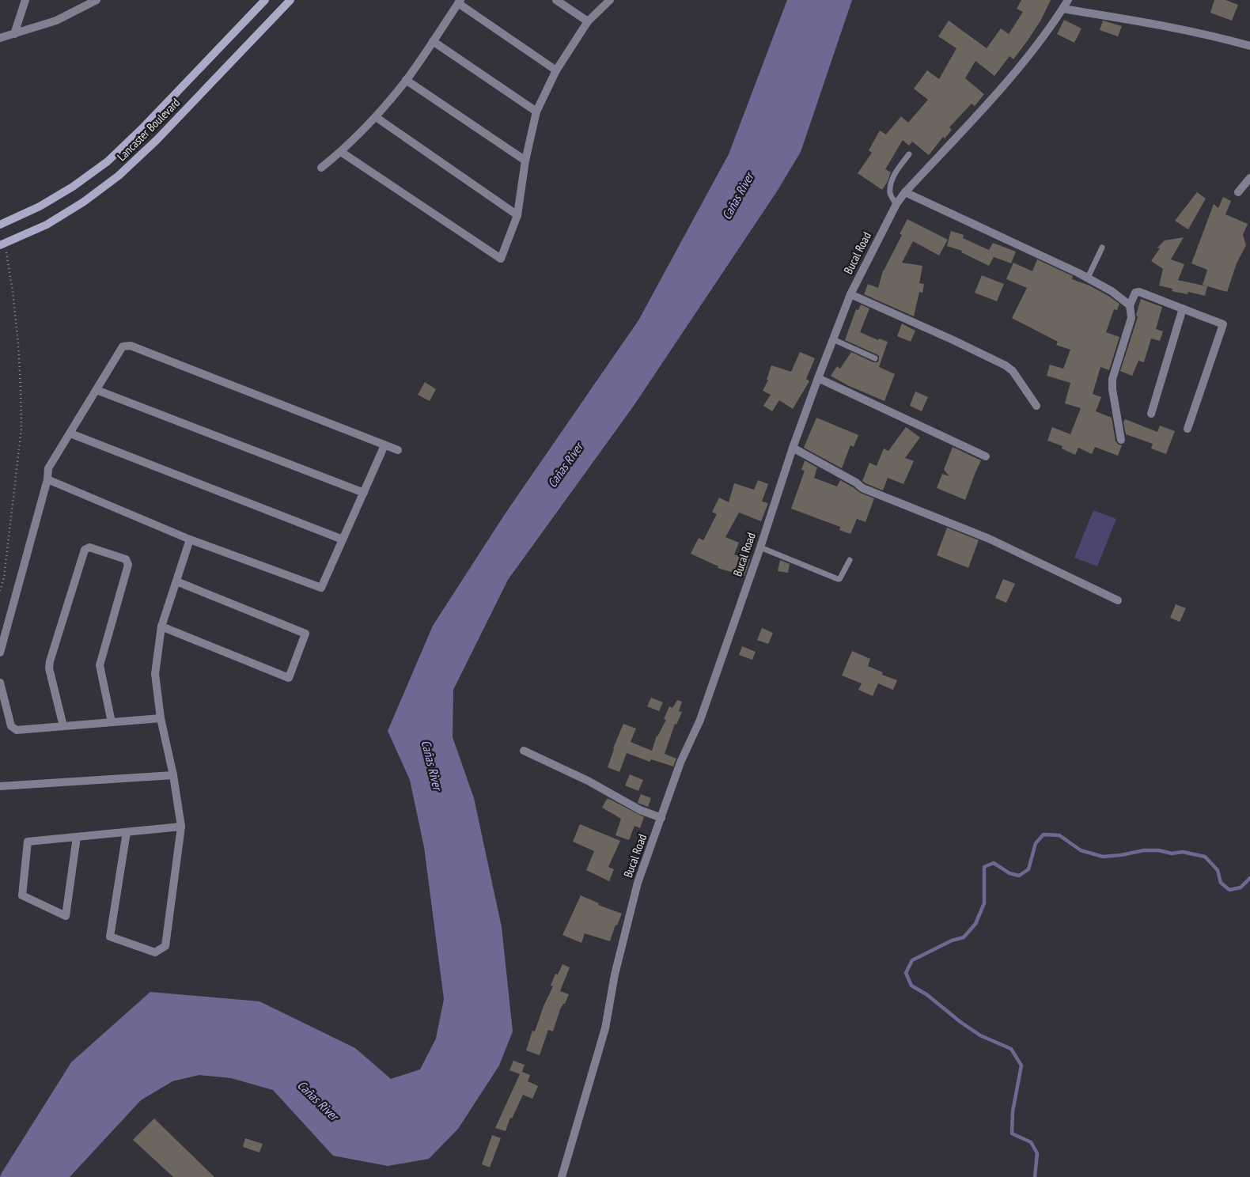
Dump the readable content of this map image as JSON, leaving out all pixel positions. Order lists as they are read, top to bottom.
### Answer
{
  "streets": {
    "main road": ["Lancaster Boulevard"],
    "street": ["Bucal Road"]
  },
  "water": ["Cañas River"]
}
